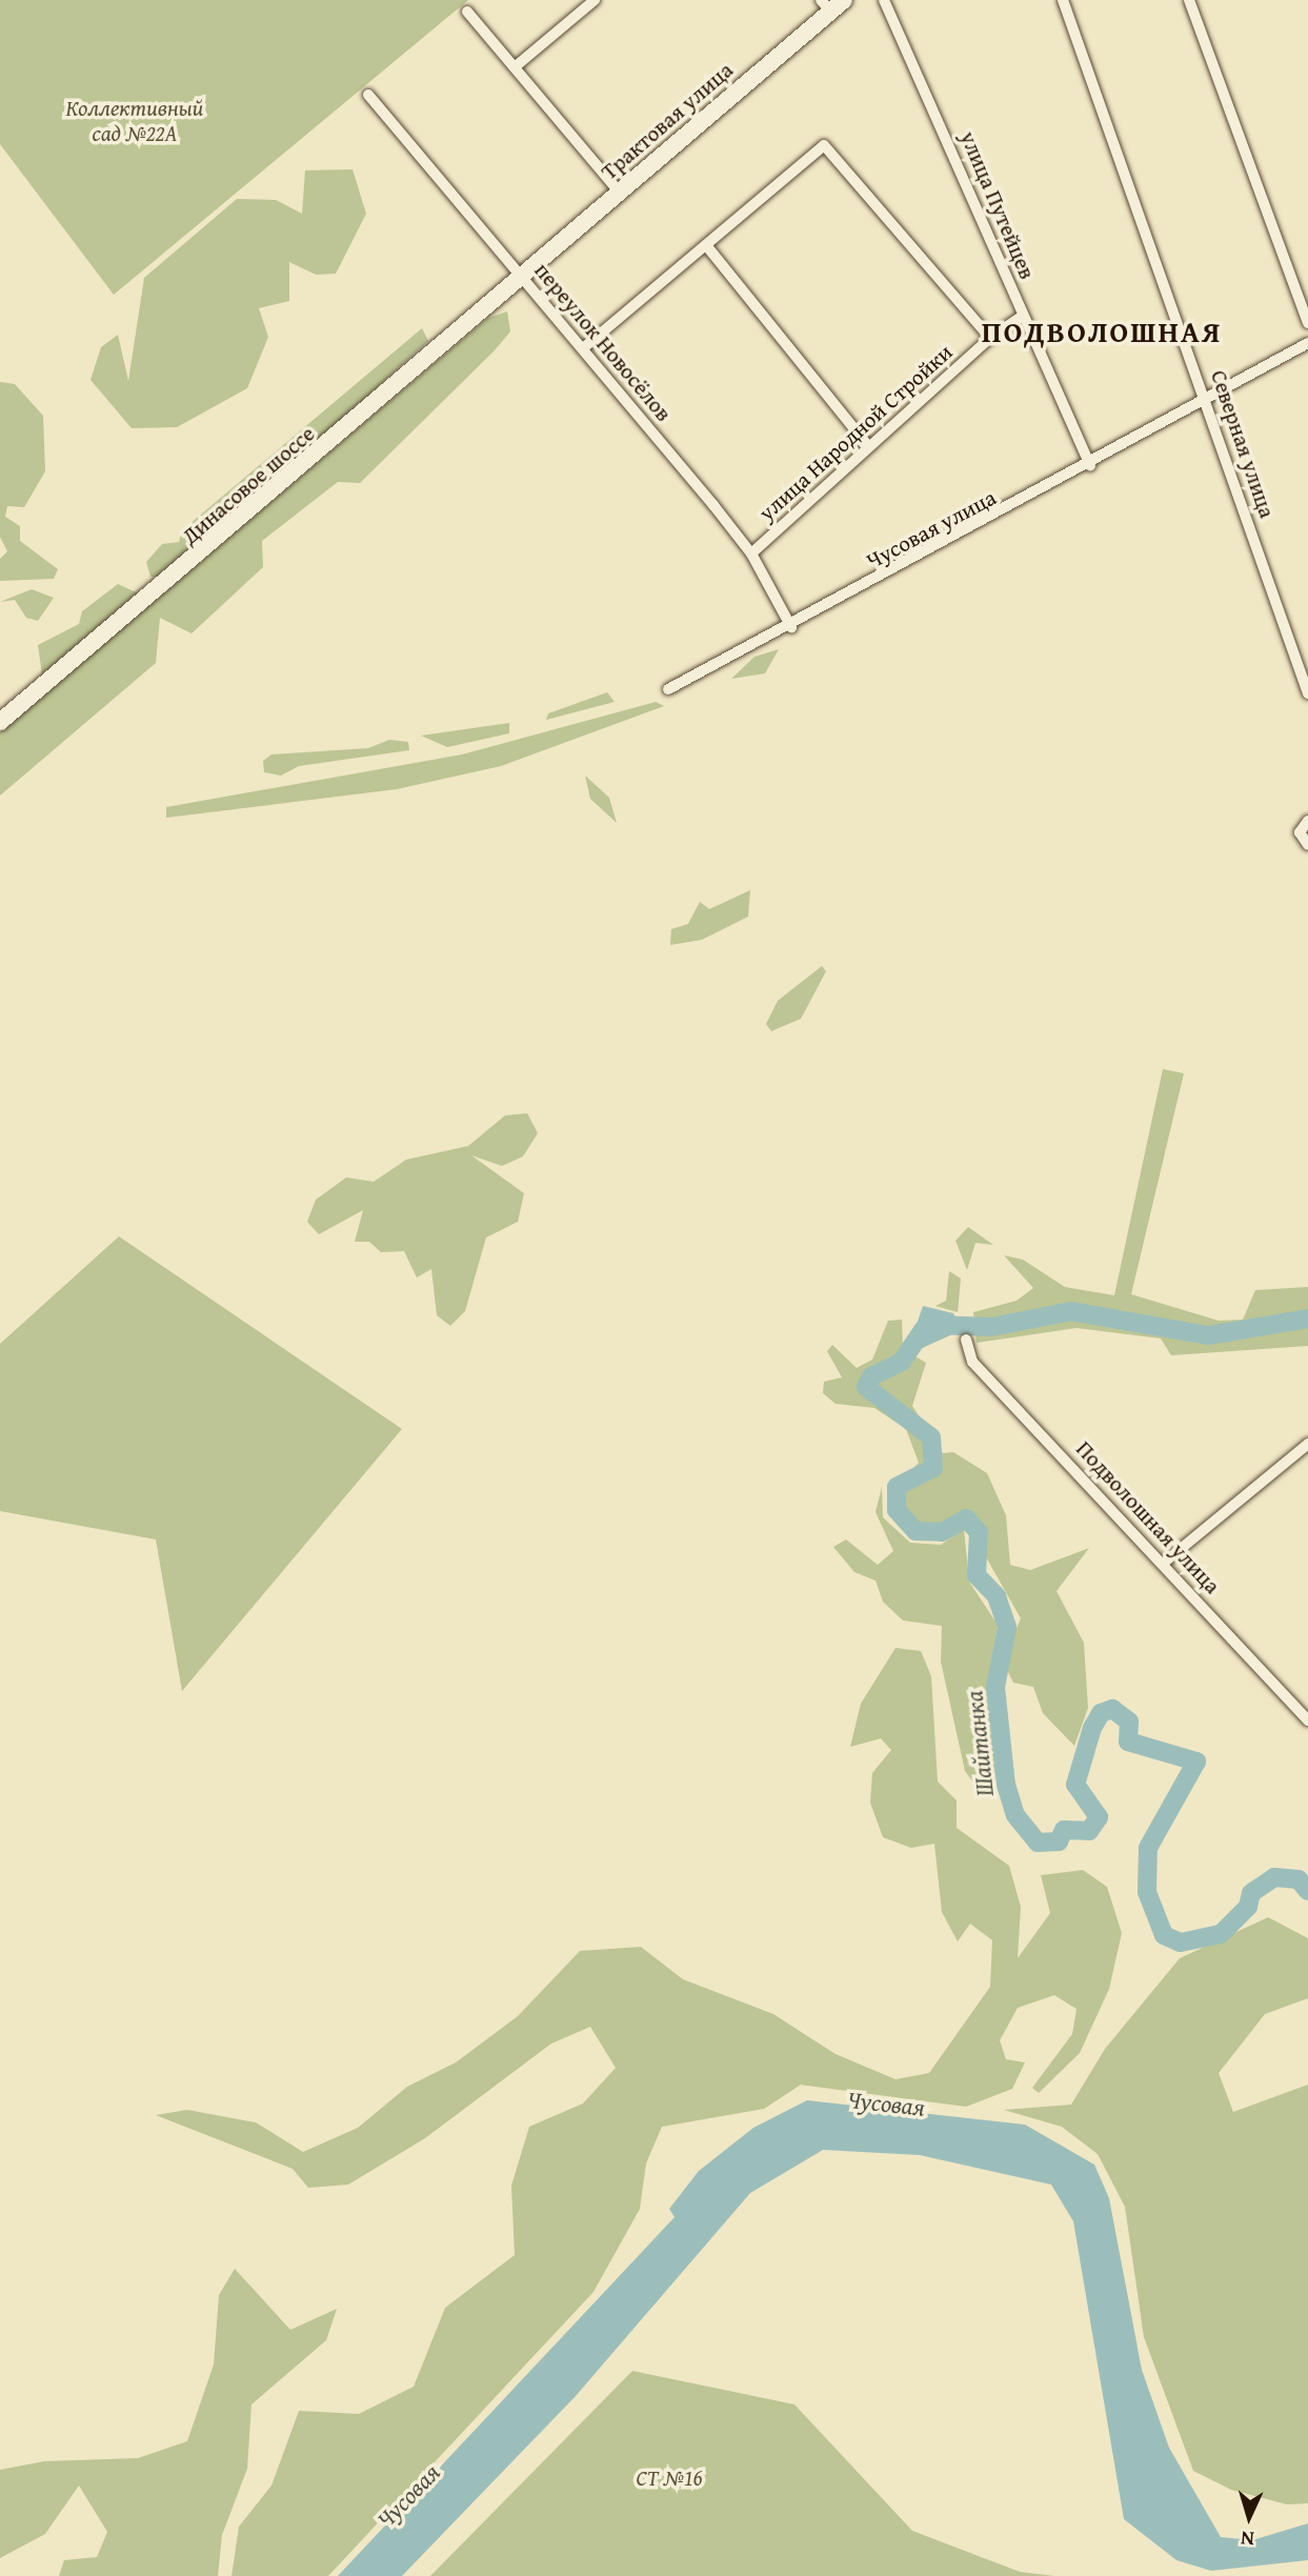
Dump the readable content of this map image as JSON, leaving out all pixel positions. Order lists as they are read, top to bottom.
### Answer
{
  "streets": {
    "street": [
      "Трактовая улица",
      "улица Путейцев",
      "переулок Новосёлов",
      "улица Народной Стройки",
      "Северная улица",
      "Динасовое шоссе",
      "Чусовая улица",
      "Подволошная улица"
    ]
  },
  "crossings": [
    ["Трактовая улица", "переулок Новосёлов"],
    ["Трактовая улица", "Динасовое шоссе"],
    ["улица Путейцев", "улица Народной Стройки"],
    ["улица Путейцев", "Чусовая улица"],
    ["переулок Новосёлов", "улица Народной Стройки"],
    ["переулок Новосёлов", "Динасовое шоссе"],
    ["переулок Новосёлов", "Чусовая улица"],
    ["Северная улица", "Чусовая улица"]
  ],
  "districts": ["ПОДВОЛОШНАЯ"],
  "water": ["Шайтанка", "Чусовая"],
  "parks": ["Коллективный сад №22А", "СТ №16"],
  "north": "bottom"
}
